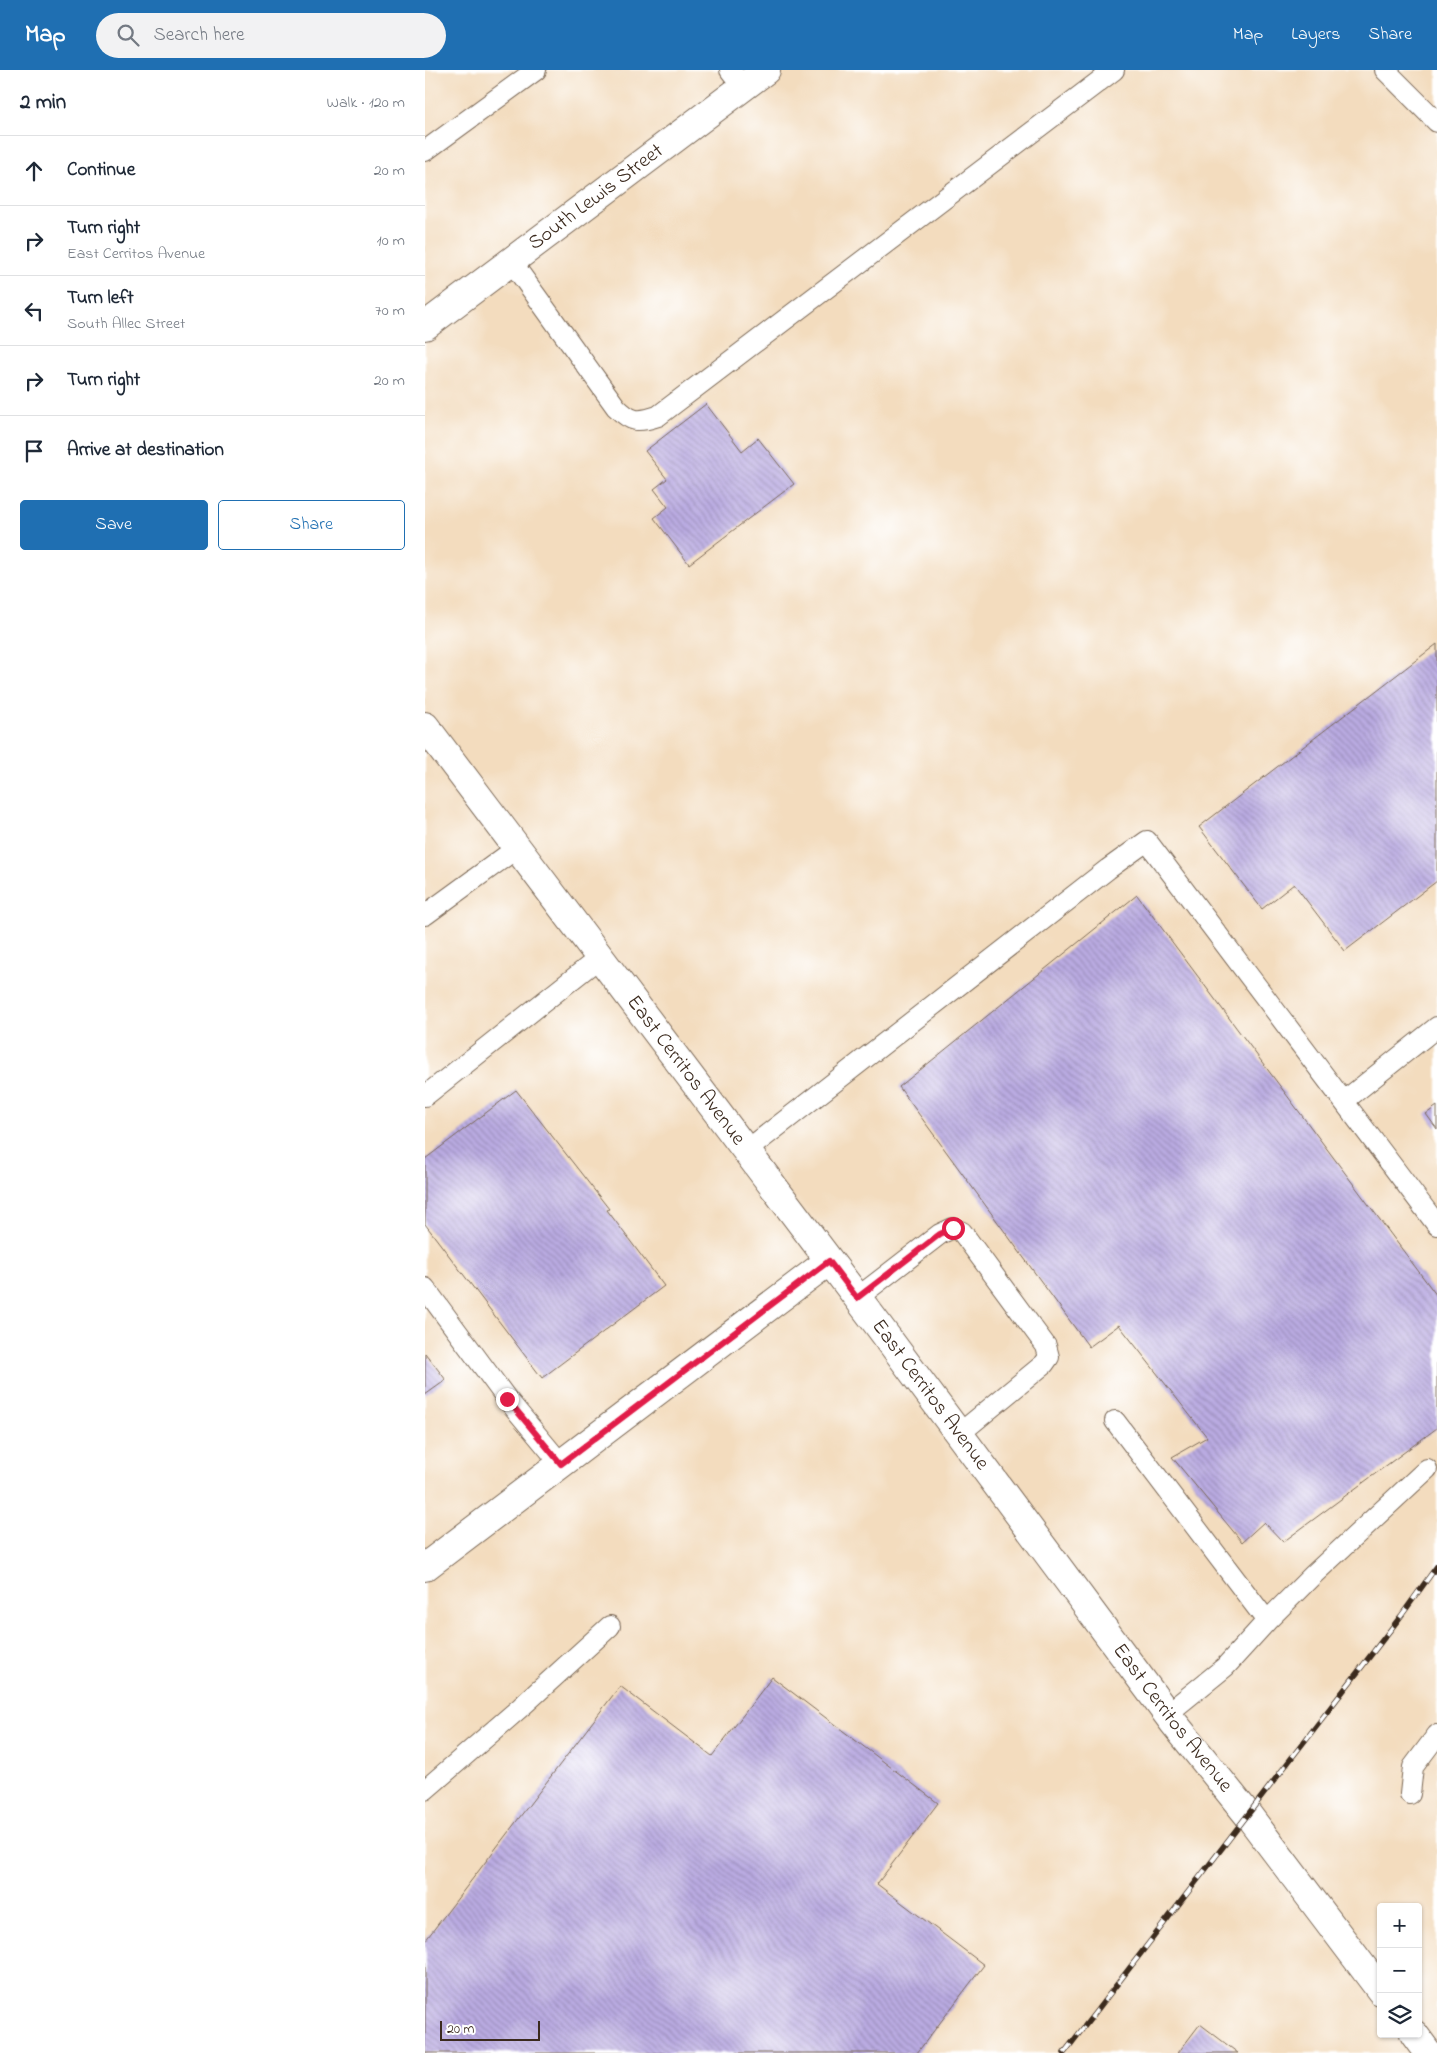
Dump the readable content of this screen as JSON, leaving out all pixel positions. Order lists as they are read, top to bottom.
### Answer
{
  "streets": {
    "main road": ["South Lewis Street", "East Cerritos Avenue"]
  },
  "scale_bar": "20 m",
  "page": {
    "header": "Map",
    "search": "Search here",
    "nav": ["Map", "Layers", "Share"],
    "heading": ["2 min", "Walk · 120 m"],
    "list": [
      ["Continue", "20 m"],
      ["Turn right", "East Cerritos Avenue", "10 m"],
      ["Turn left", "South Allec Street", "70 m"],
      ["Turn right", "20 m"],
      "Arrive at destination"
    ],
    "buttons": ["Save", "Share"],
    "map_buttons": ["+", "−"],
    "scale": "20 m"
  }
}
